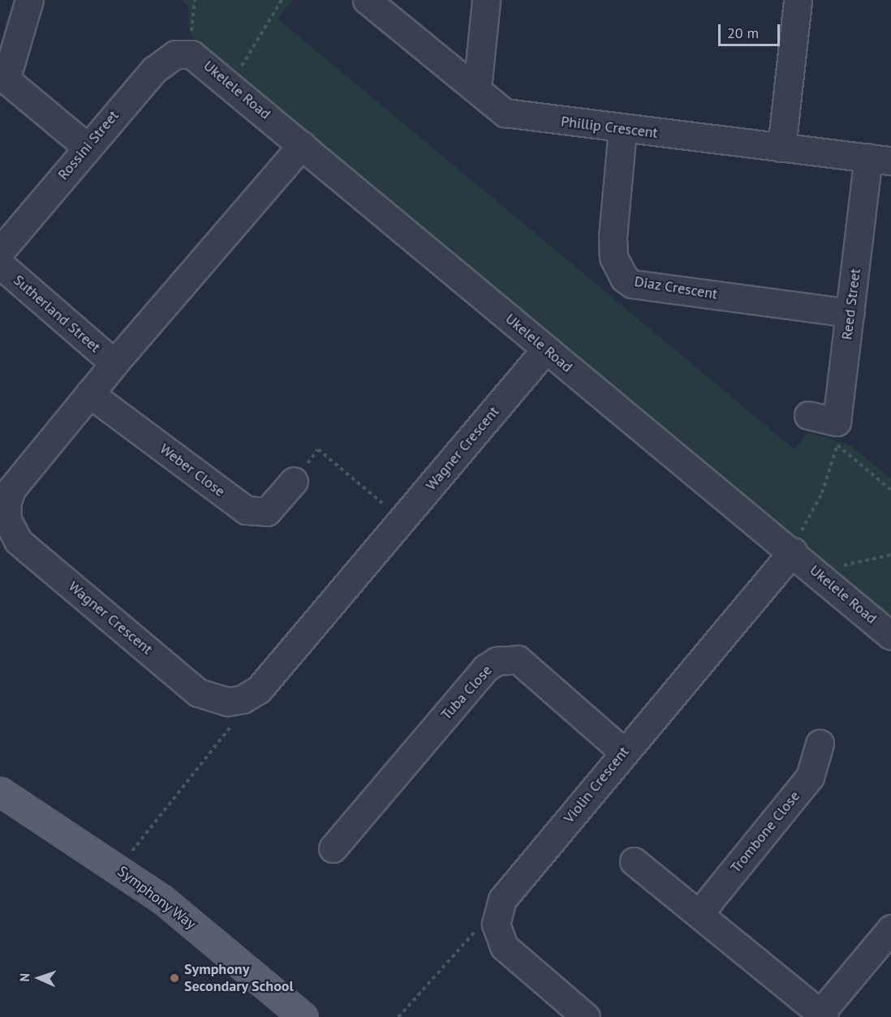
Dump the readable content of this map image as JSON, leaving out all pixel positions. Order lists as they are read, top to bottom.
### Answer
{
  "streets": {
    "main road": ["Symphony Way"],
    "street": [
      "Ukelele Road",
      "Phillip Crescent",
      "Rossini Street",
      "Diaz Crescent",
      "Reed Street",
      "Sutherland Street",
      "Wagner Crescent",
      "Weber Close",
      "Tuba Close",
      "Violin Crescent",
      "Trombone Close"
    ]
  },
  "crossings": [
    ["Ukelele Road", "Rossini Street"],
    ["Ukelele Road", "Wagner Crescent"],
    ["Ukelele Road", "Violin Crescent"],
    ["Phillip Crescent", "Diaz Crescent"],
    ["Phillip Crescent", "Reed Street"],
    ["Diaz Crescent", "Reed Street"],
    ["Sutherland Street", "Wagner Crescent"],
    ["Wagner Crescent", "Weber Close"],
    ["Tuba Close", "Violin Crescent"]
  ],
  "places": ["Symphony Secondary School"],
  "scale_bar": "20 m",
  "north": "left"
}
